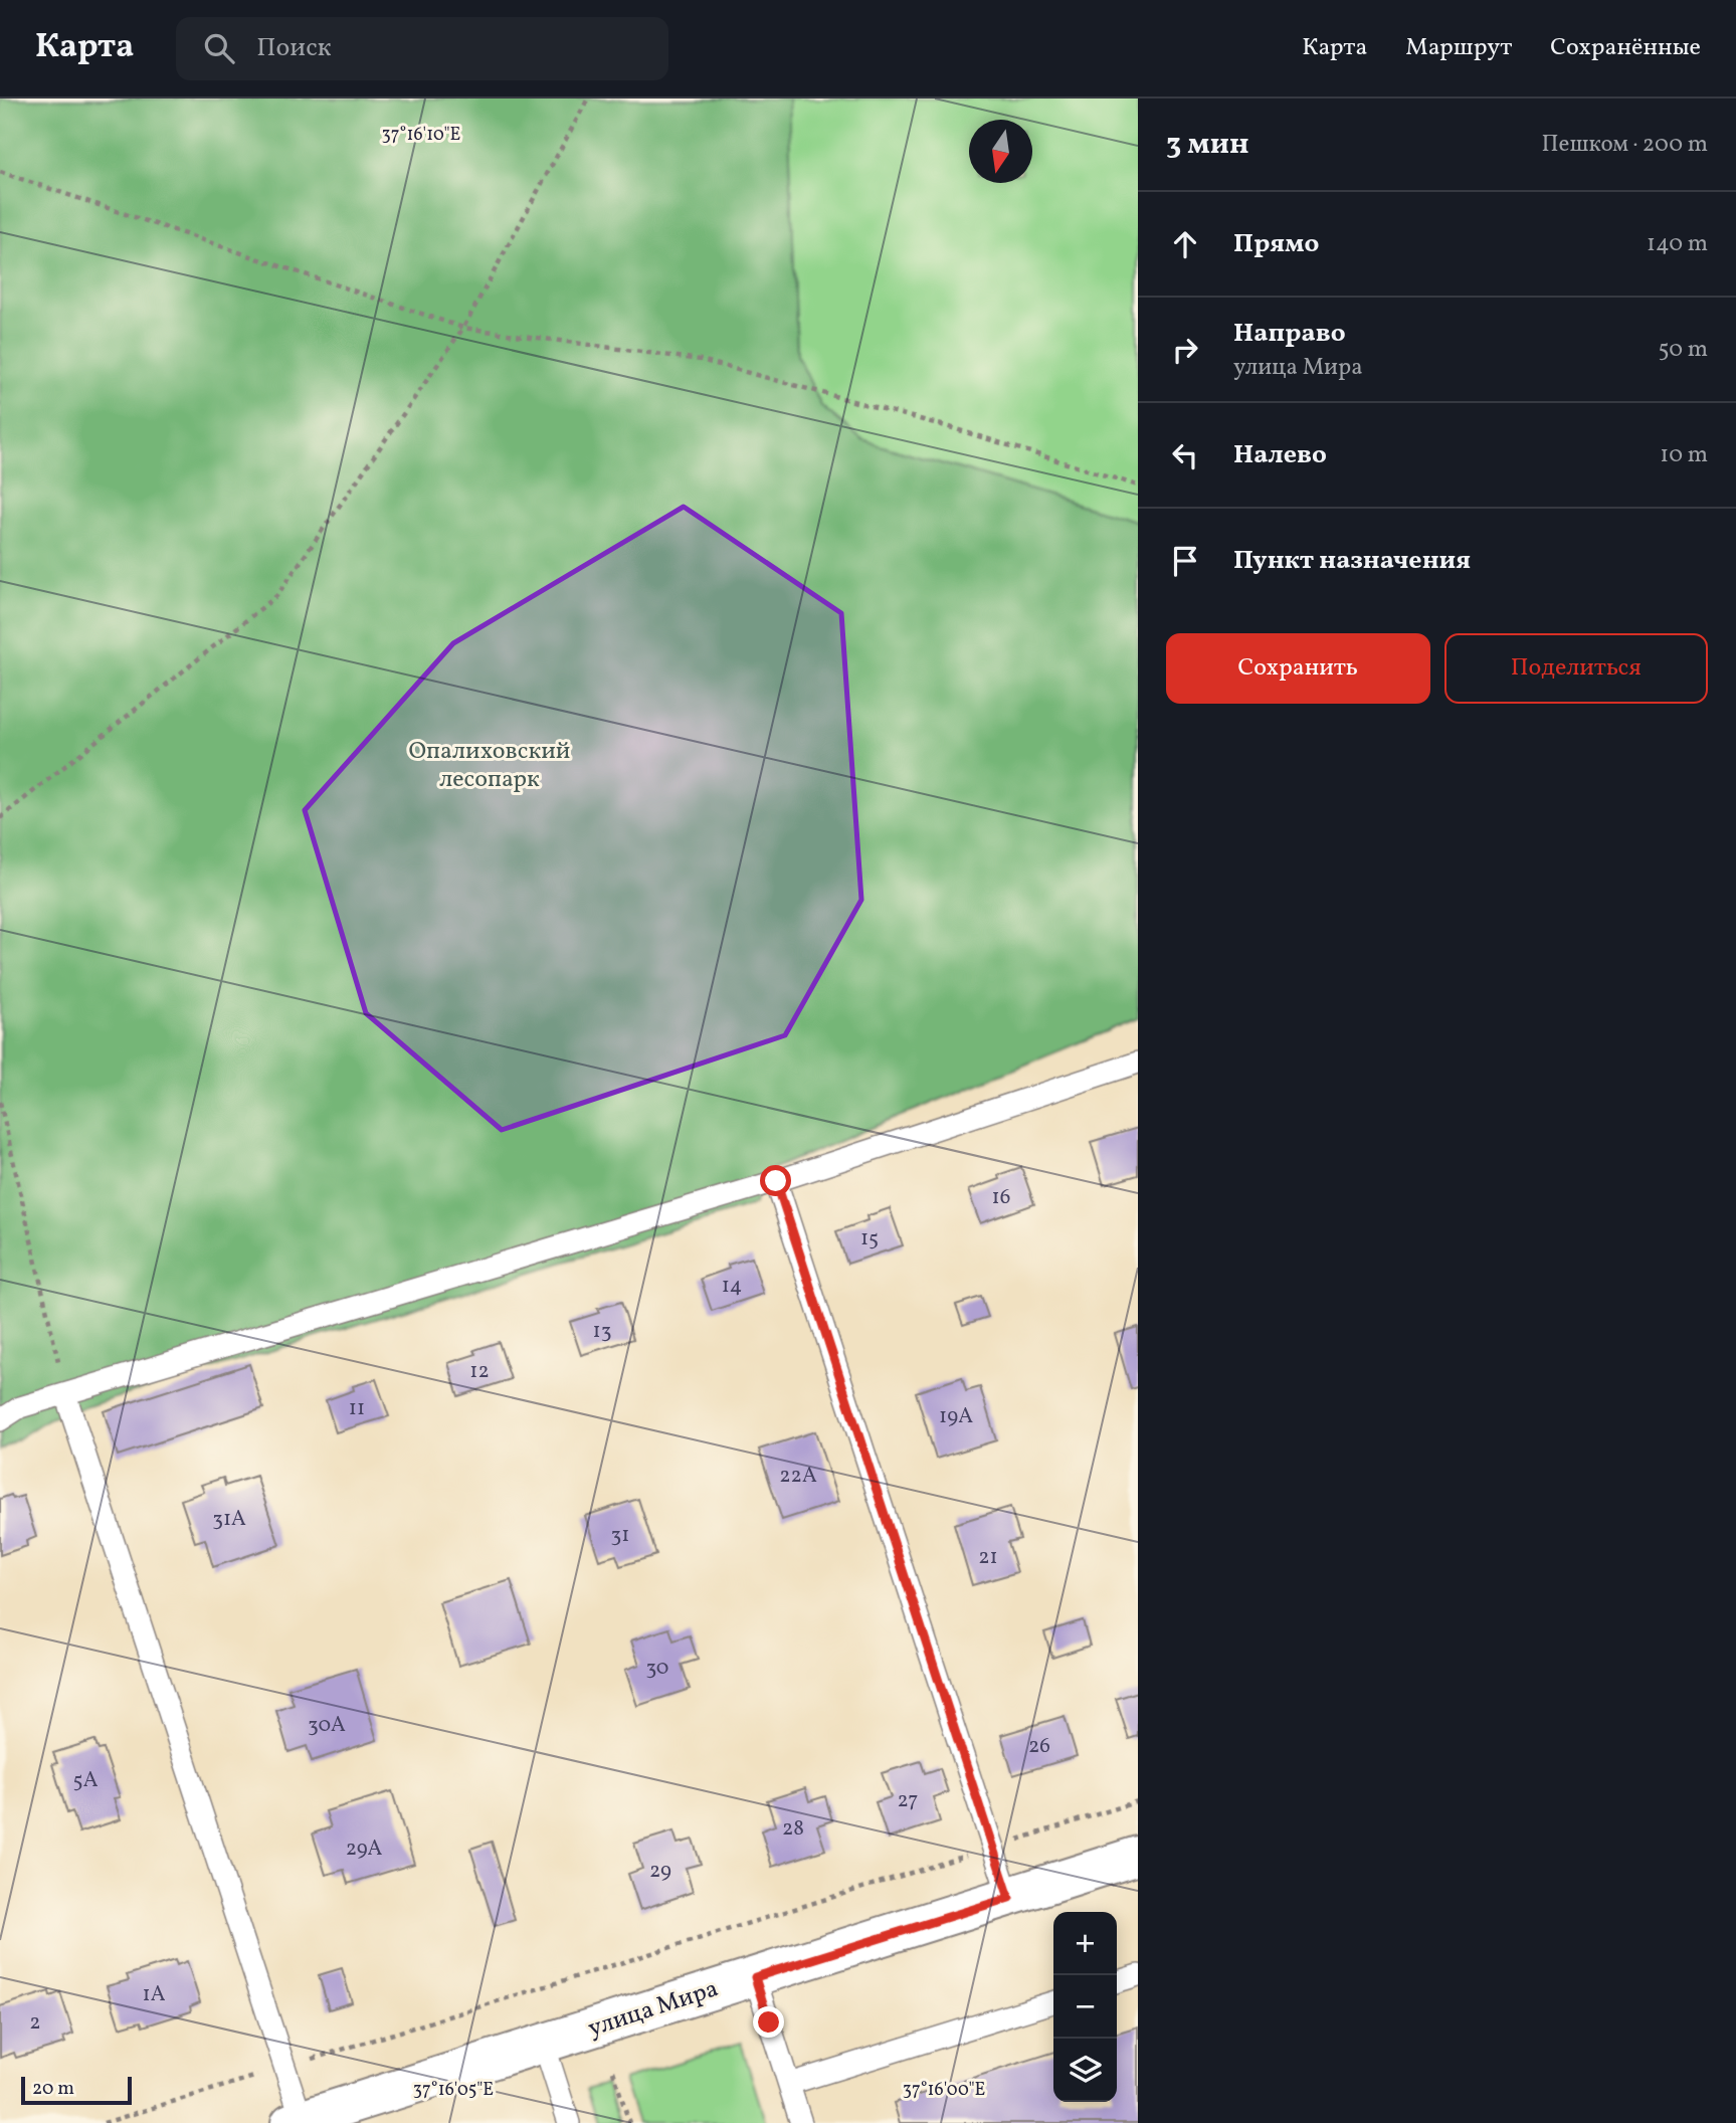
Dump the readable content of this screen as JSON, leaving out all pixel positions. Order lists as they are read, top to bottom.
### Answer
{
  "streets": {
    "street": ["улица Мира"]
  },
  "parks": ["Опалиховский лесопарк"],
  "house_numbers": [
    "16",
    "15",
    "14",
    "13",
    "12",
    "11",
    "19А",
    "22А",
    "31А",
    "31",
    "21",
    "30",
    "30А",
    "26",
    "5А",
    "27",
    "28",
    "29А",
    "29",
    "1А",
    "2"
  ],
  "scale_bar": "20 m",
  "north": "bottom",
  "page": {
    "header": "Карта",
    "search": "Поиск",
    "nav": ["Карта", "Маршрут", "Сохранённые"],
    "heading": ["3 мин", "Пешком · 200 m"],
    "list": [
      ["Прямо", "140 m"],
      ["Направо", "улица Мира", "50 m"],
      ["Налево", "10 m"],
      "Пункт назначения"
    ],
    "buttons": ["Сохранить", "Поделиться"],
    "map_buttons": ["+", "−"],
    "scale": "20 m"
  },
  "coordinates": ["37°16'10\"E", "37°16'05\"E", "37°16'00\"E"]
}
